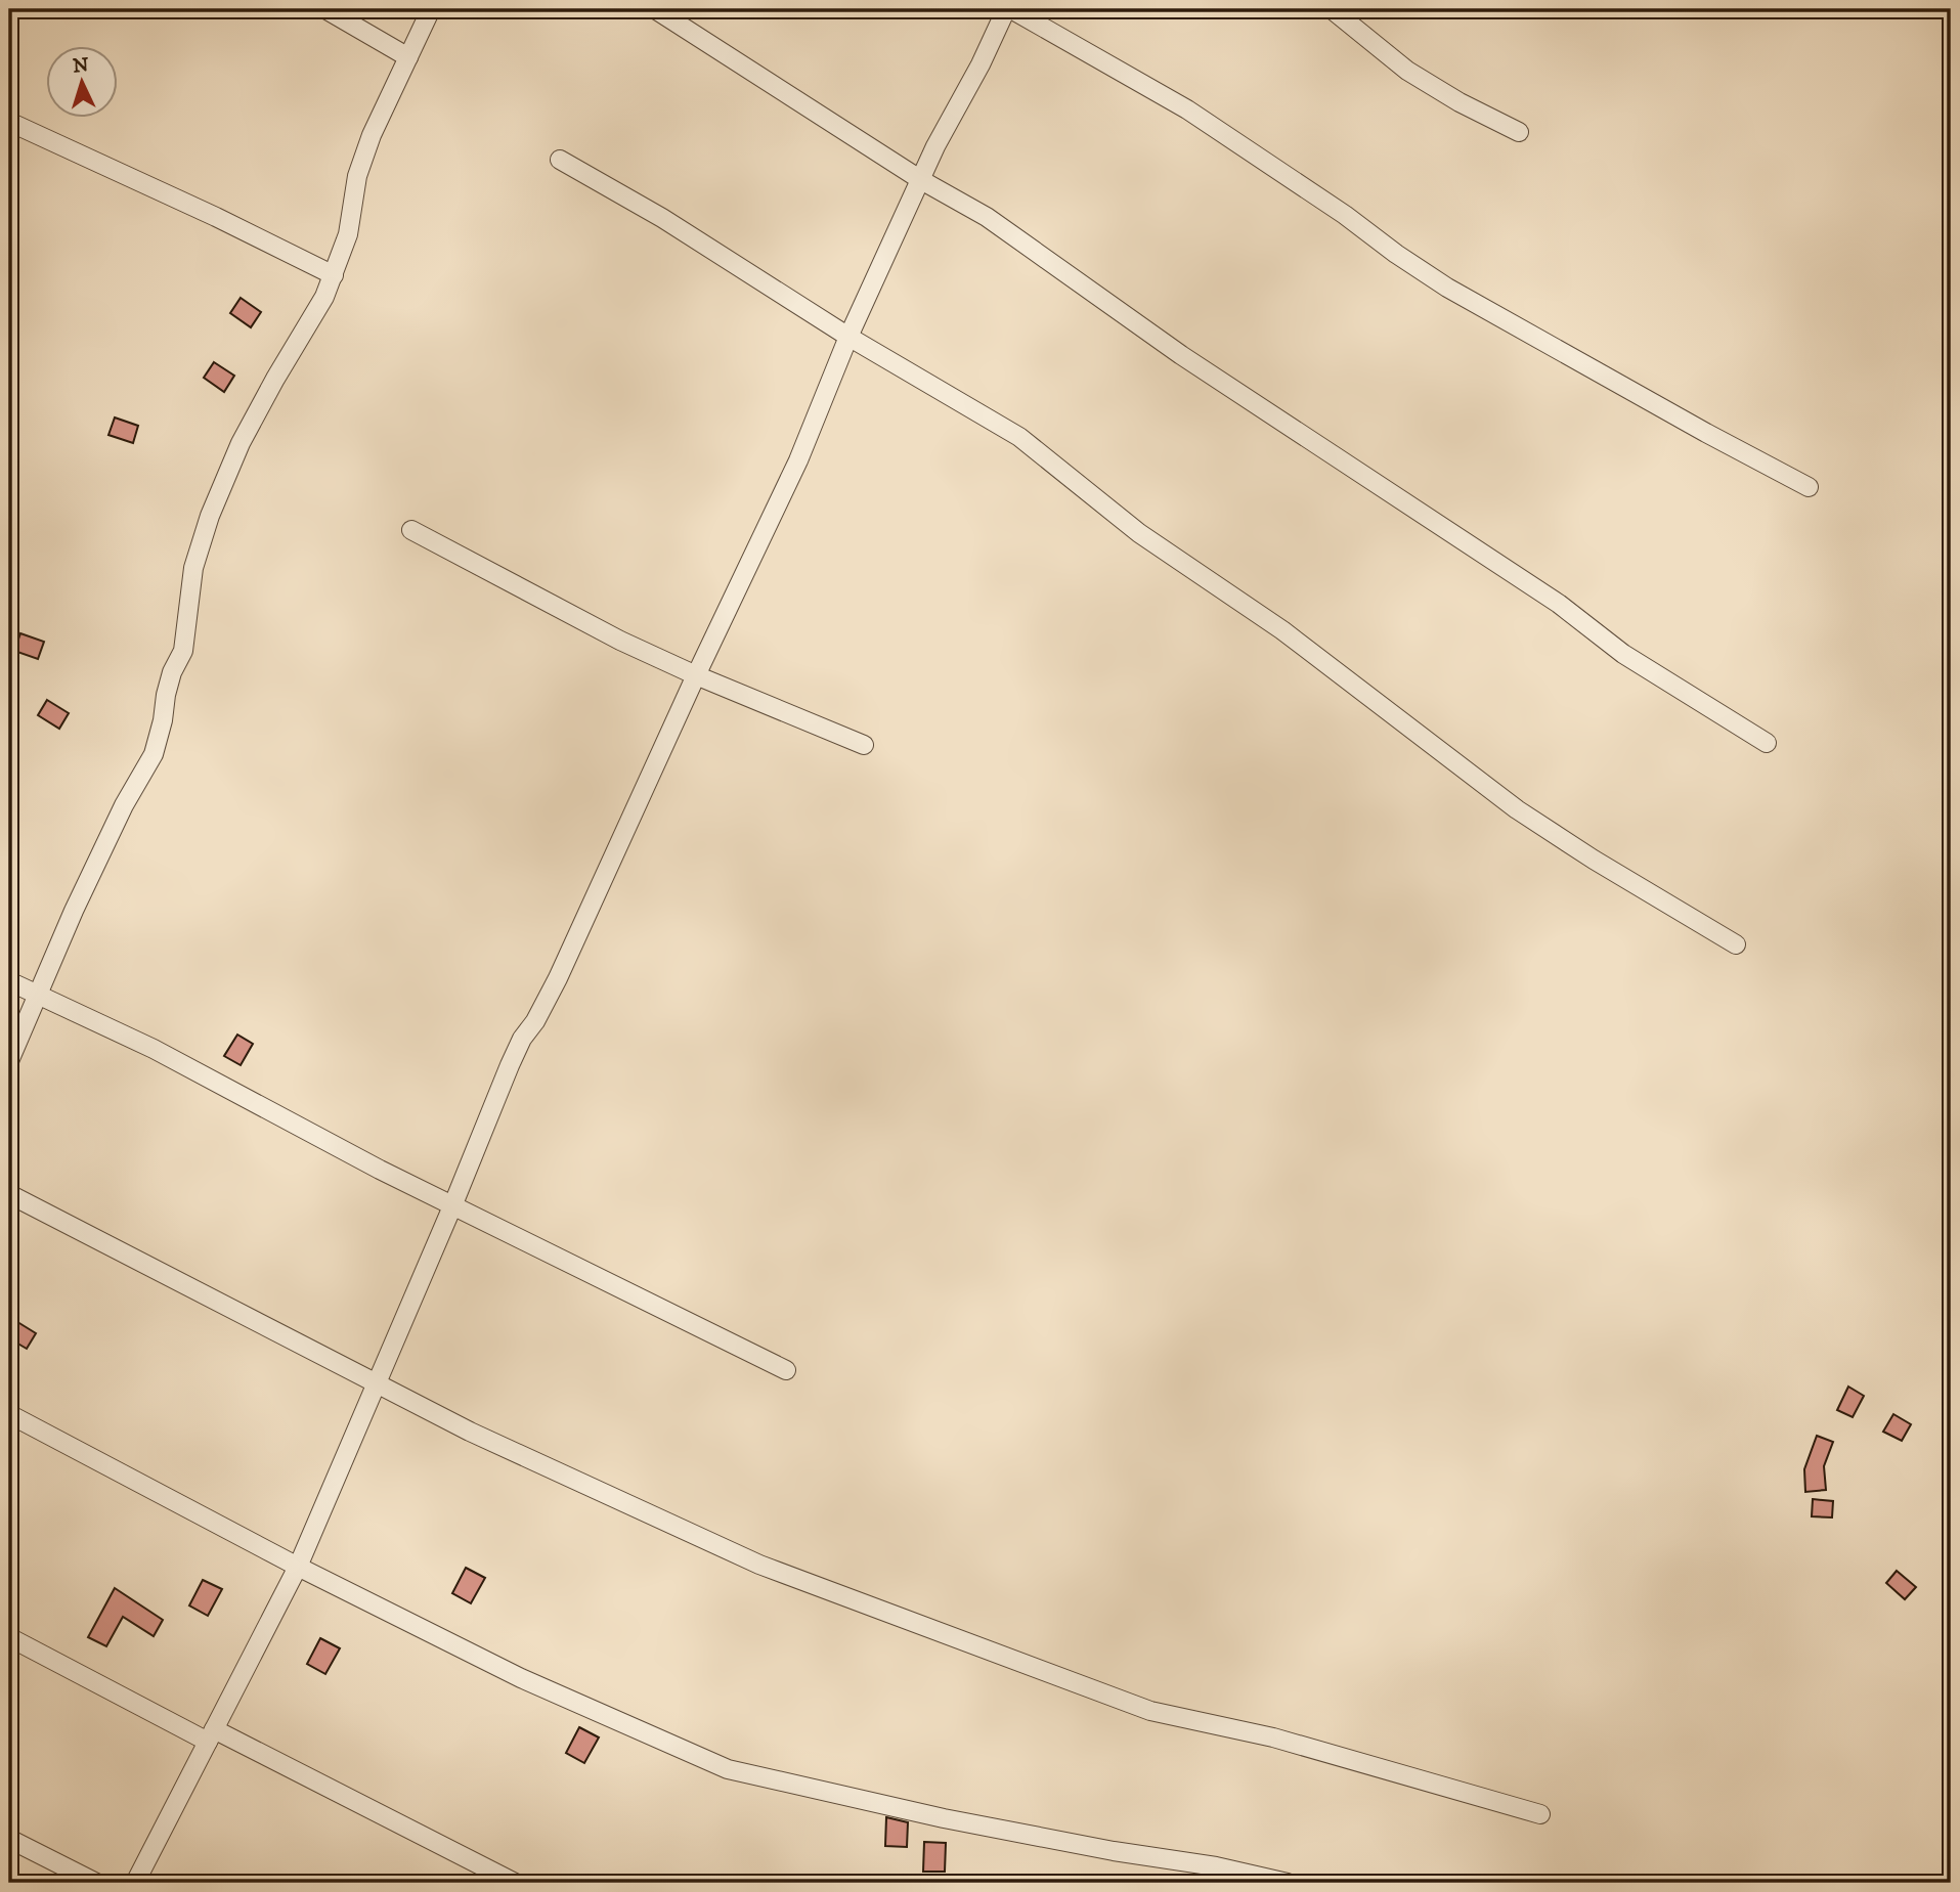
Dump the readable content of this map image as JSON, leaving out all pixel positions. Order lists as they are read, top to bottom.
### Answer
{
  "north": "top"
}
